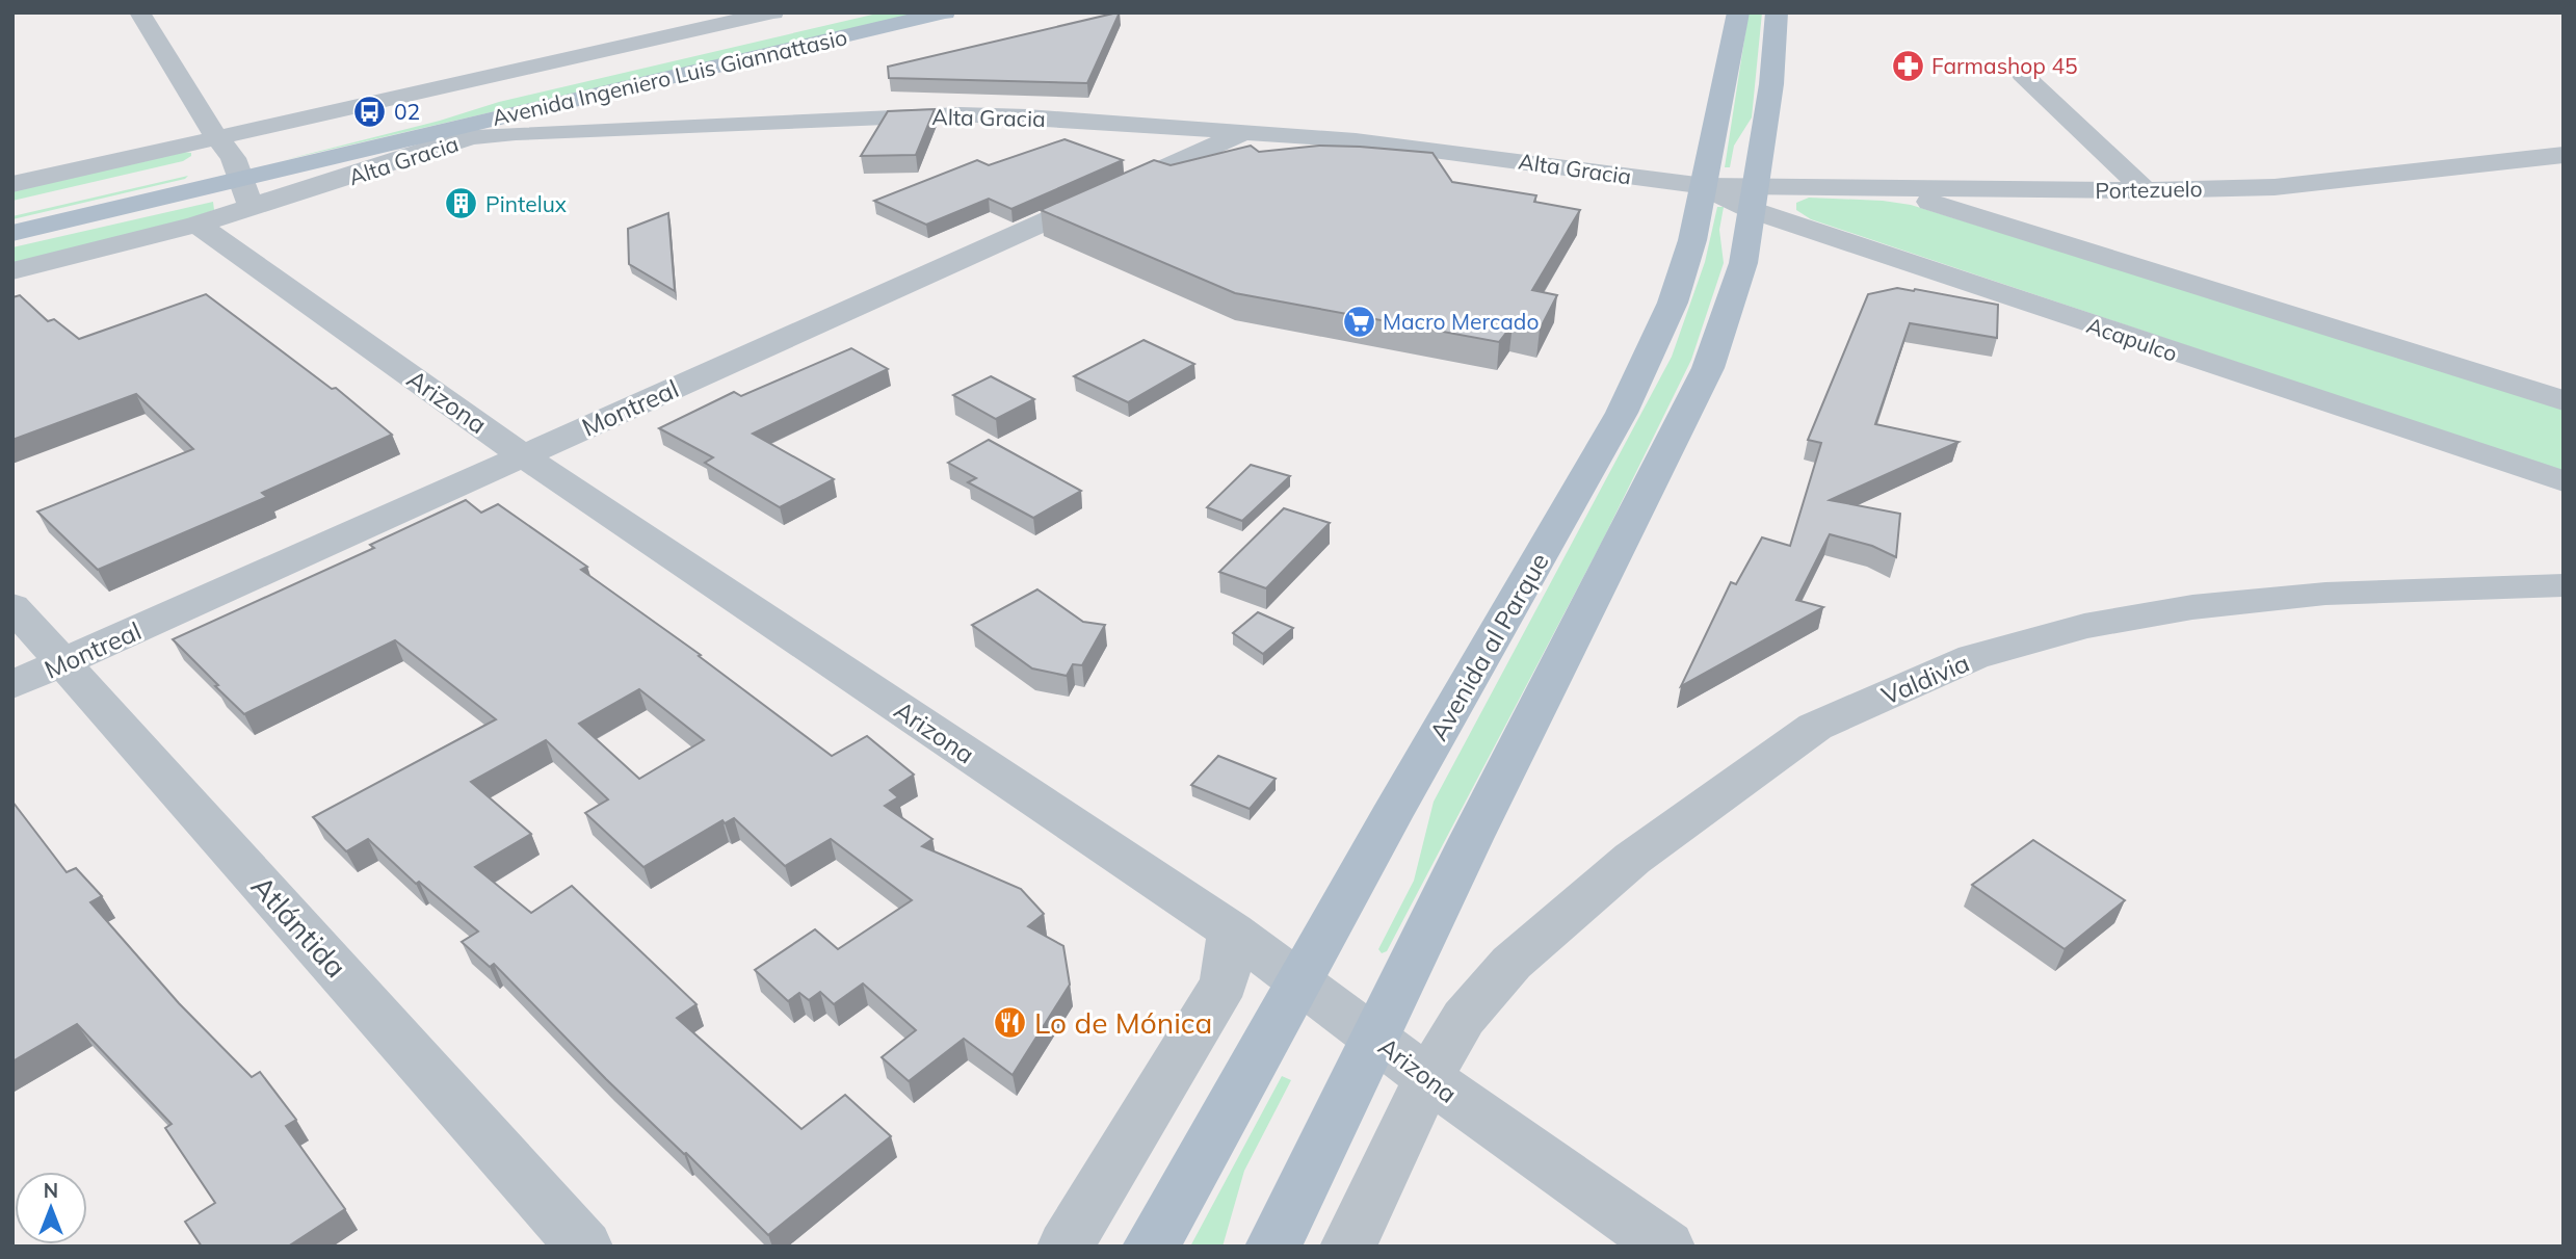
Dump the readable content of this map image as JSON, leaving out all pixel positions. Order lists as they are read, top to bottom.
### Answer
{
  "streets": {
    "main road": ["Avenida Ingeniero Luis Giannattasio", "Avenida al Parque"],
    "street": [
      "Alta Gracia",
      "Portezuelo",
      "Acapulco",
      "Arizona",
      "Montreal",
      "Valdivia",
      "Atlántida"
    ]
  },
  "crossings": [
    ["Alta Gracia", "Portezuelo"],
    ["Alta Gracia", "Acapulco"],
    ["Alta Gracia", "Montreal"],
    ["Alta Gracia", "Avenida al Parque"],
    ["Portezuelo", "Acapulco"],
    ["Portezuelo", "Avenida al Parque"],
    ["Acapulco", "Avenida al Parque"],
    ["Arizona", "Montreal"],
    ["Arizona", "Avenida al Parque"],
    ["Arizona", "Valdivia"],
    ["Montreal", "Atlántida"]
  ],
  "places": {
    "pharmacy": ["Farmashop 45"],
    "bus stop": ["02"],
    "building": ["Pintelux"],
    "supermarket": ["Macro Mercado"],
    "restaurant": ["Lo de Mónica"]
  },
  "north": "top"
}
